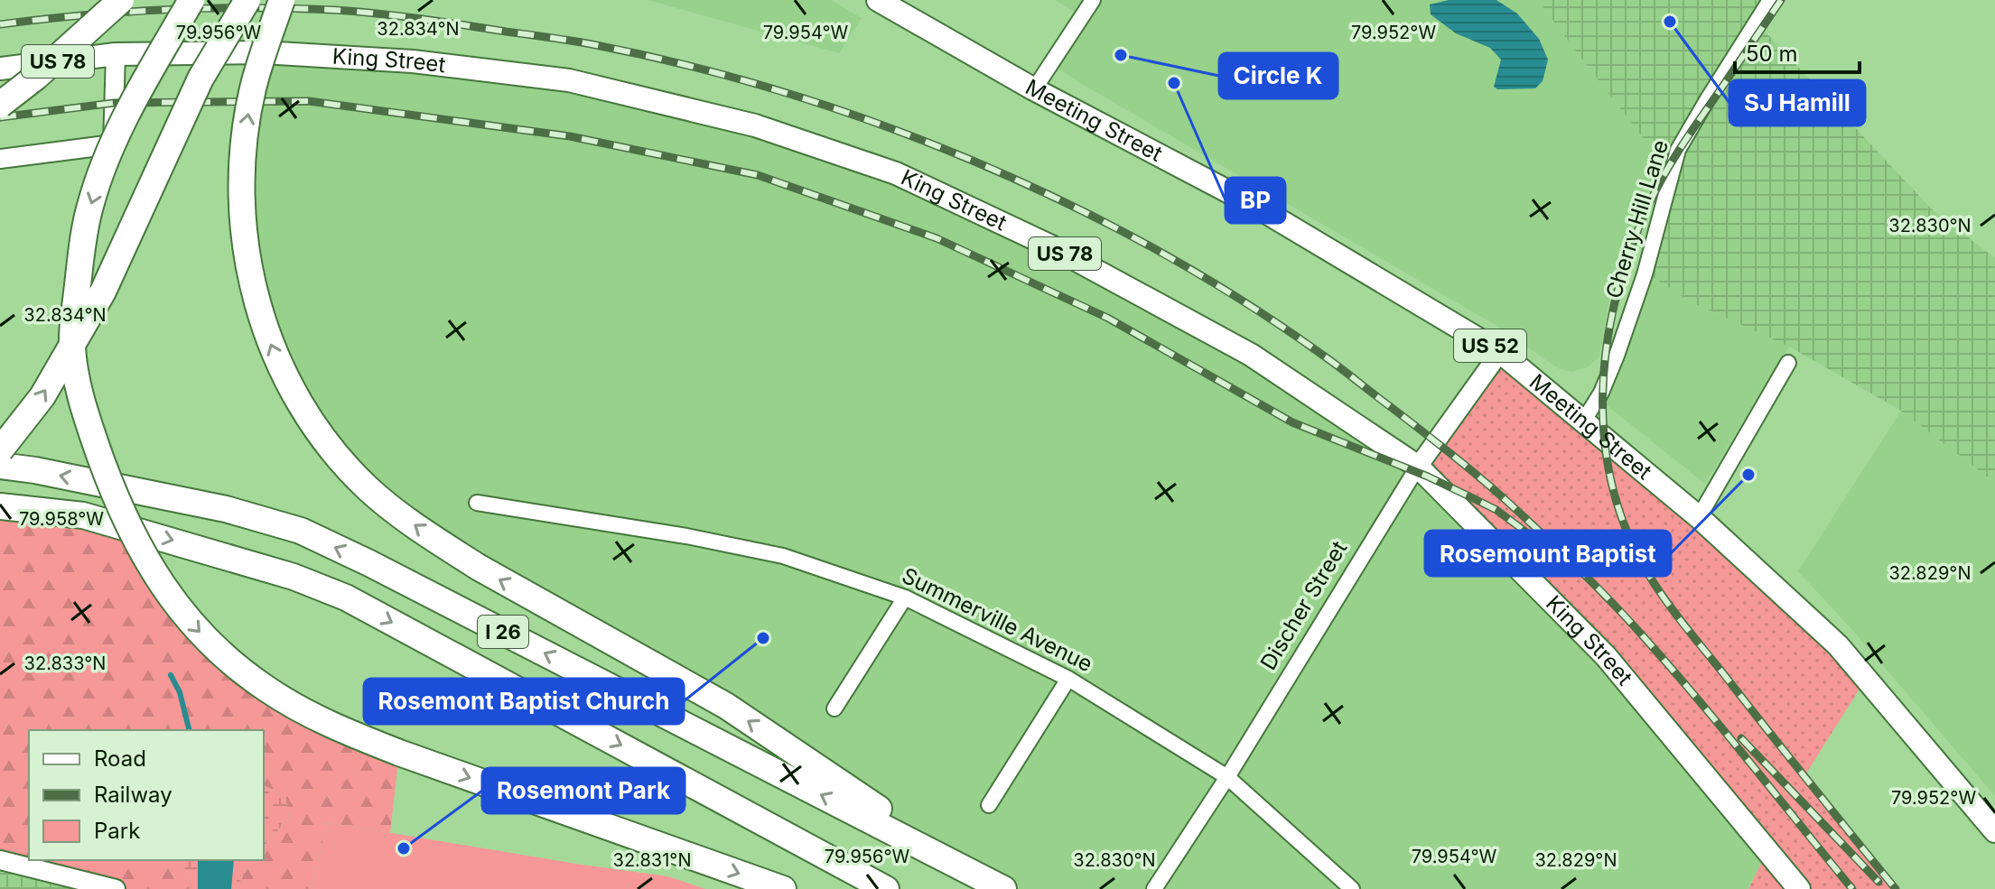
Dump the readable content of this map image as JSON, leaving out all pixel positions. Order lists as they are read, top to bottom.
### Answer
{
  "streets": {
    "highway": ["I 26"],
    "main road": [
      "US 78",
      "King Street",
      "Meeting Street",
      "US 52"
    ],
    "street": ["Cherry Hill Lane", "Discher Street", "Summerville Avenue"]
  },
  "crossings": [
    ["King Street", "Discher Street"],
    ["Meeting Street", "Cherry Hill Lane"],
    ["Meeting Street", "Discher Street"],
    ["Discher Street", "Summerville Avenue"]
  ],
  "places": [
    "SJ Hamill",
    "Circle K",
    "BP",
    "Rosemount Baptist",
    "Rosemont Baptist Church",
    "Rosemont Park"
  ],
  "legend": ["Road", "Railway", "Park"],
  "scale_bar": "50 m",
  "coordinates": [
    "32.834°N",
    "79.956°W",
    "79.954°W",
    "79.952°W",
    "32.830°N",
    "79.958°W",
    "32.829°N",
    "32.833°N",
    "32.831°N"
  ]
}
